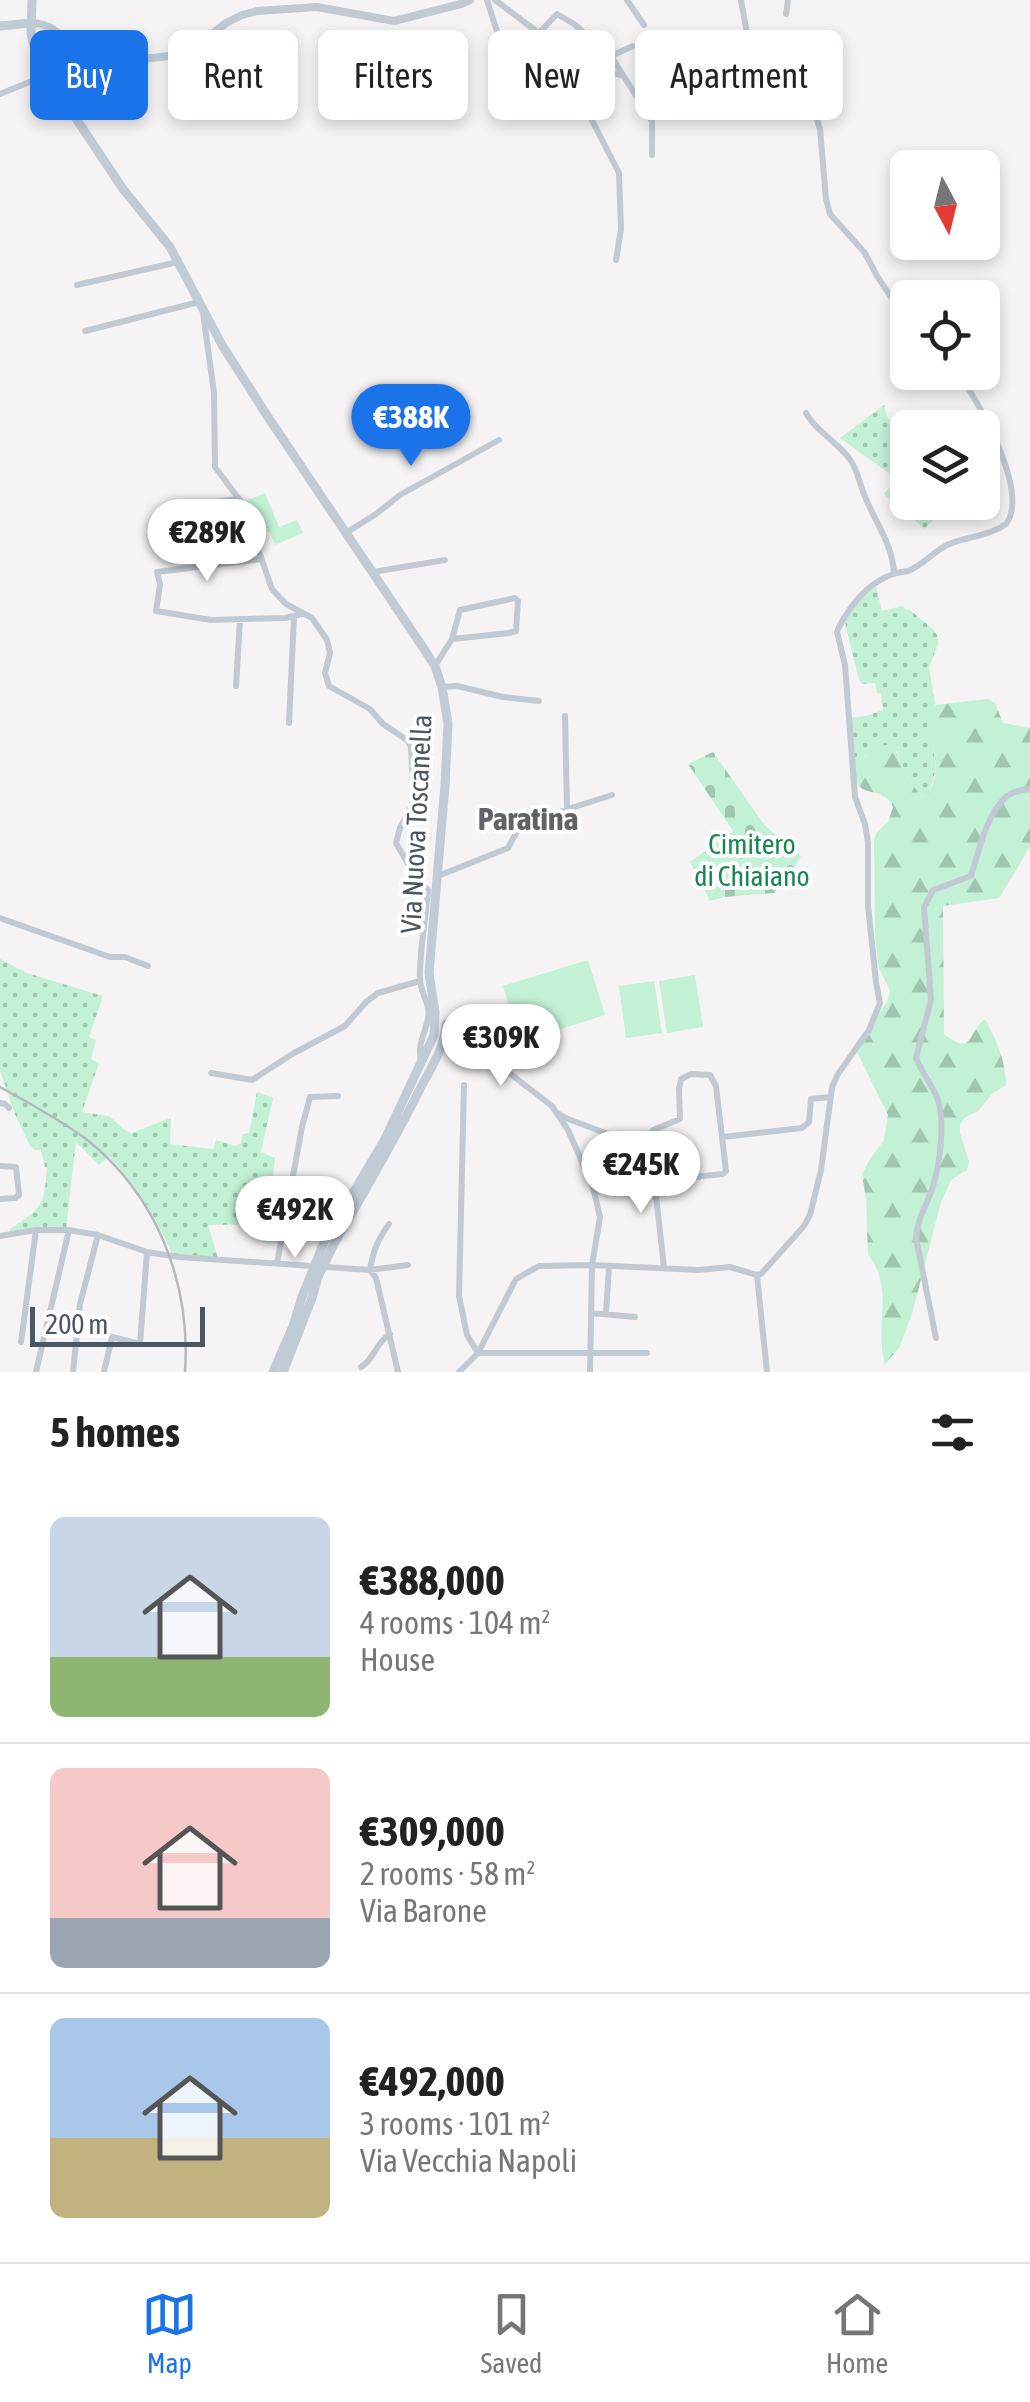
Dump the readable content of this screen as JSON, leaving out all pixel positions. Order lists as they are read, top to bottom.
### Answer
{
  "streets": {
    "main road": ["Via Nuova Toscanella"]
  },
  "districts": ["Paratina"],
  "parks": ["Cimitero di Chiaiano"],
  "scale_bar": "200 m",
  "north": "bottom",
  "page": {
    "chip": [
      "Buy",
      "Rent",
      "Filters",
      "New",
      "Apartment"
    ],
    "price": [
      "€388K",
      "€289K",
      "€309K",
      "€245K",
      "€492K"
    ],
    "scale": "200 m",
    "heading": "5 homes",
    "list": [
      {
        "name": "€388,000",
        "note": "4 rooms · 104 m² · House"
      },
      {
        "name": "€309,000",
        "note": "2 rooms · 58 m² · Via Barone"
      },
      {
        "name": "€492,000",
        "note": "3 rooms · 101 m² · Via Vecchia Napoli"
      }
    ],
    "tabs": ["Map", "Saved", "Home"]
  }
}
